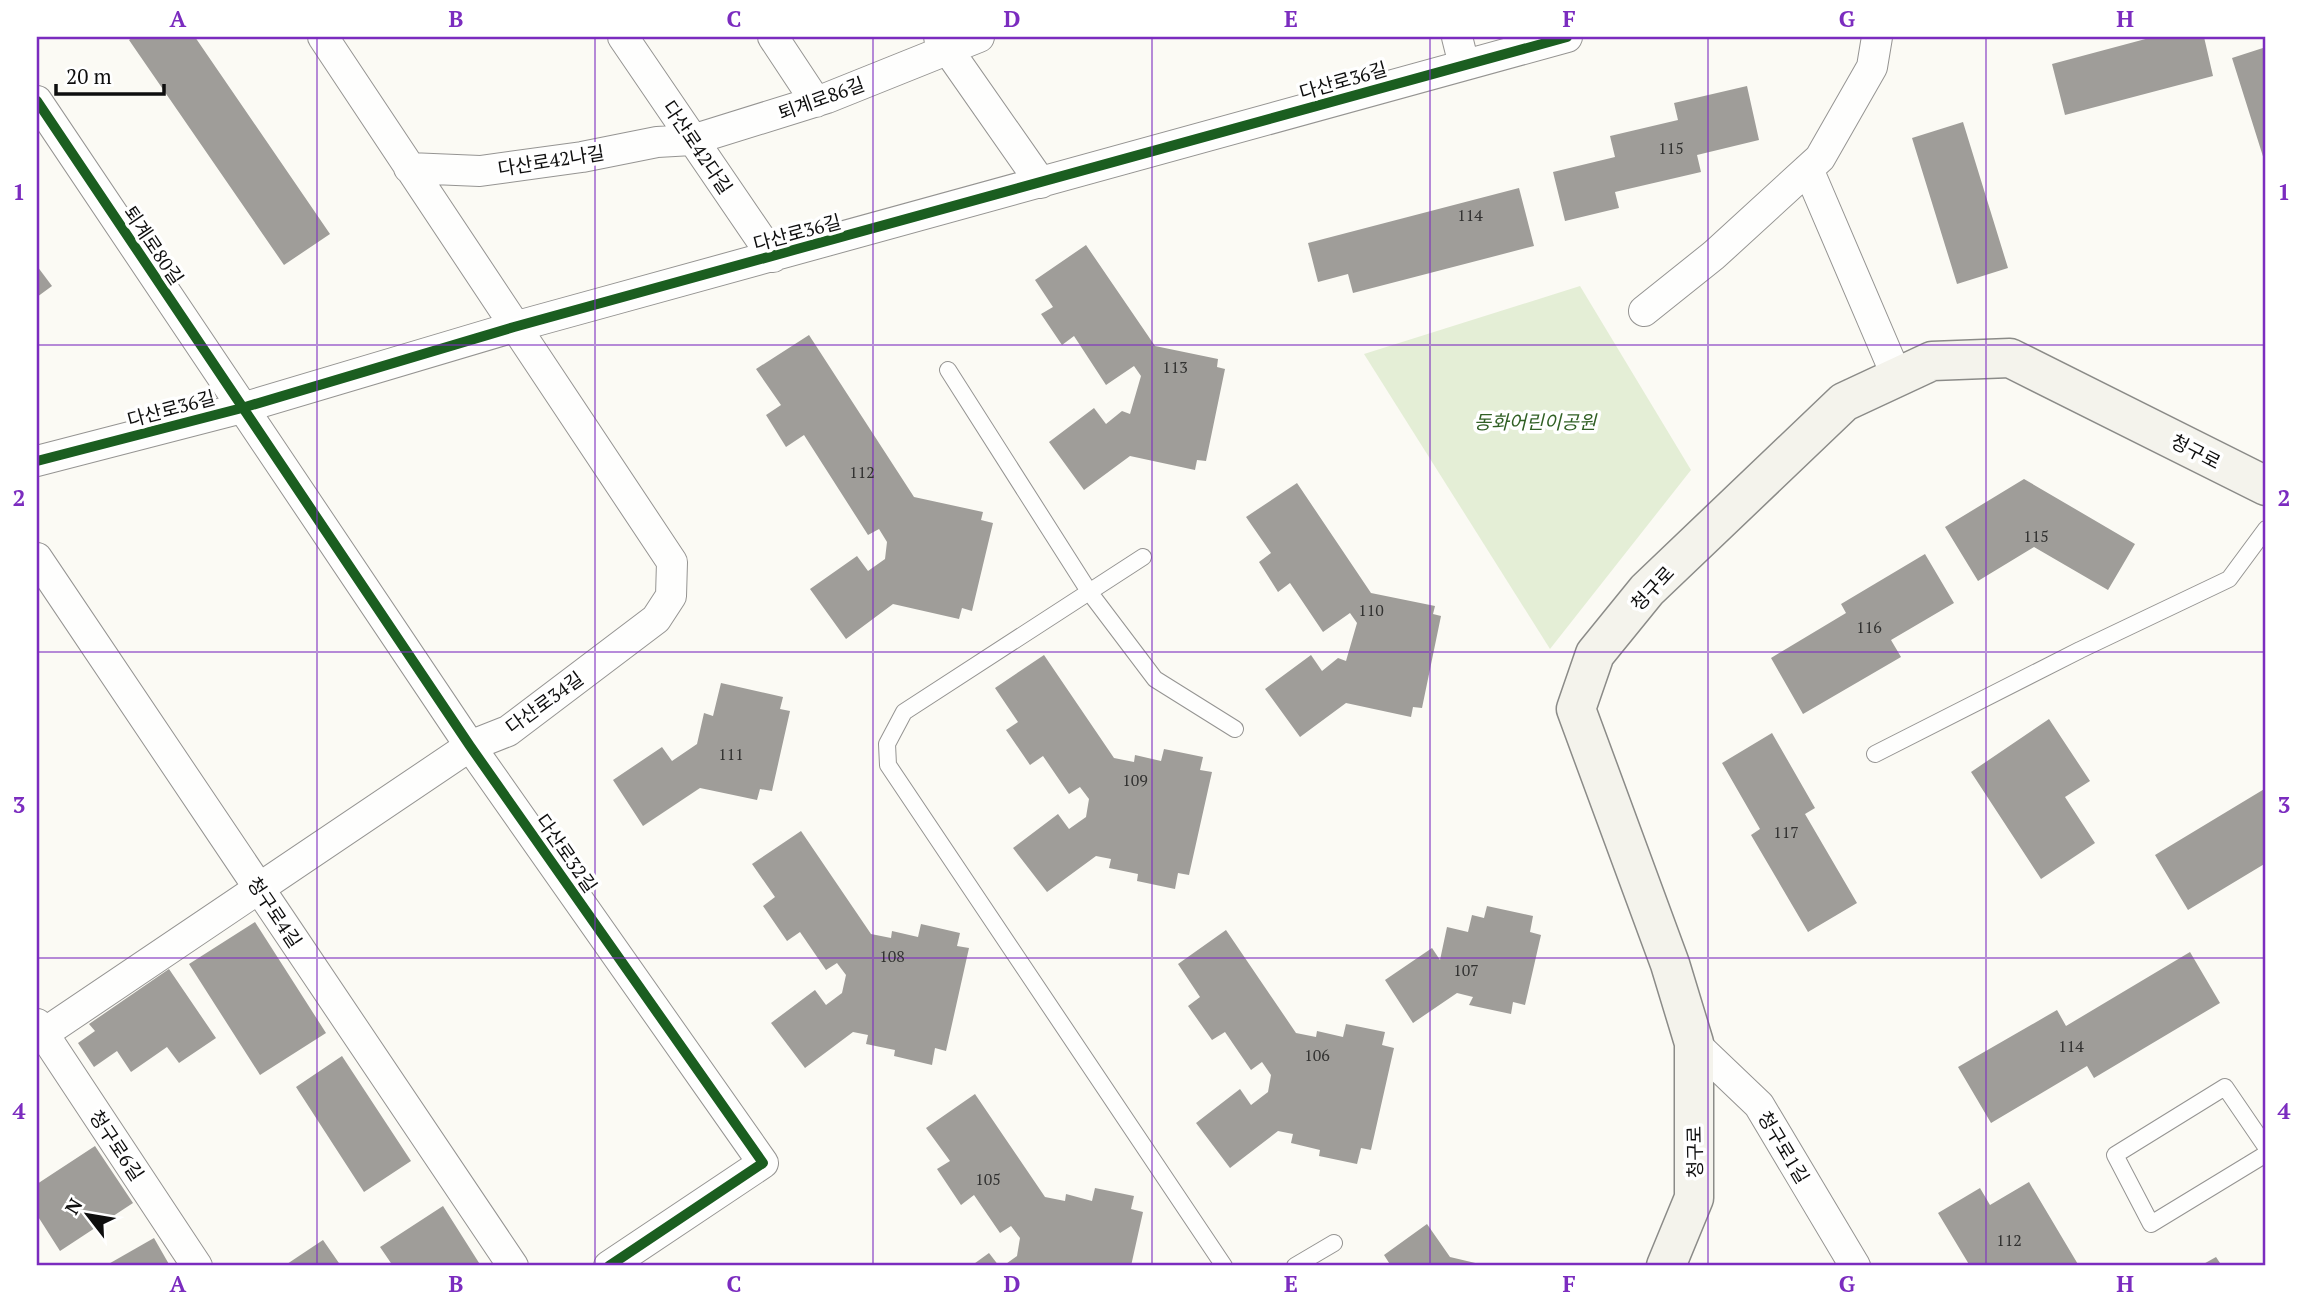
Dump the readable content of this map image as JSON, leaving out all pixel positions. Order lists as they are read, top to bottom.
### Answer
{
  "streets": {
    "main road": ["청구로"],
    "street": [
      "다산로36길",
      "퇴계로86길",
      "다산로42다길",
      "다산로42나길",
      "퇴계로80길",
      "다산로34길",
      "다산로32길",
      "청구로4길",
      "청구로6길",
      "청구로1길"
    ]
  },
  "crossings": [
    ["다산로36길", "다산로42다길"],
    ["다산로36길", "퇴계로80길"],
    ["다산로36길", "다산로34길"],
    ["다산로36길", "다산로32길"],
    ["퇴계로86길", "다산로42다길"],
    ["퇴계로86길", "다산로42나길"],
    ["다산로42다길", "다산로42나길"],
    ["퇴계로80길", "다산로32길"],
    ["청구로", "청구로1길"],
    ["다산로34길", "다산로32길"],
    ["다산로34길", "청구로4길"],
    ["다산로34길", "청구로6길"]
  ],
  "parks": ["동화어린이공원"],
  "house_numbers": [
    "115",
    "114",
    "113",
    "112",
    "115",
    "110",
    "116",
    "111",
    "109",
    "117",
    "108",
    "107",
    "114",
    "106",
    "105",
    "112"
  ],
  "scale_bar": "20 m",
  "north": "top left",
  "grid": {
    "columns": [
      "A",
      "B",
      "C",
      "D",
      "E",
      "F",
      "G",
      "H"
    ],
    "rows": [
      "1",
      "2",
      "3",
      "4"
    ]
  }
}
